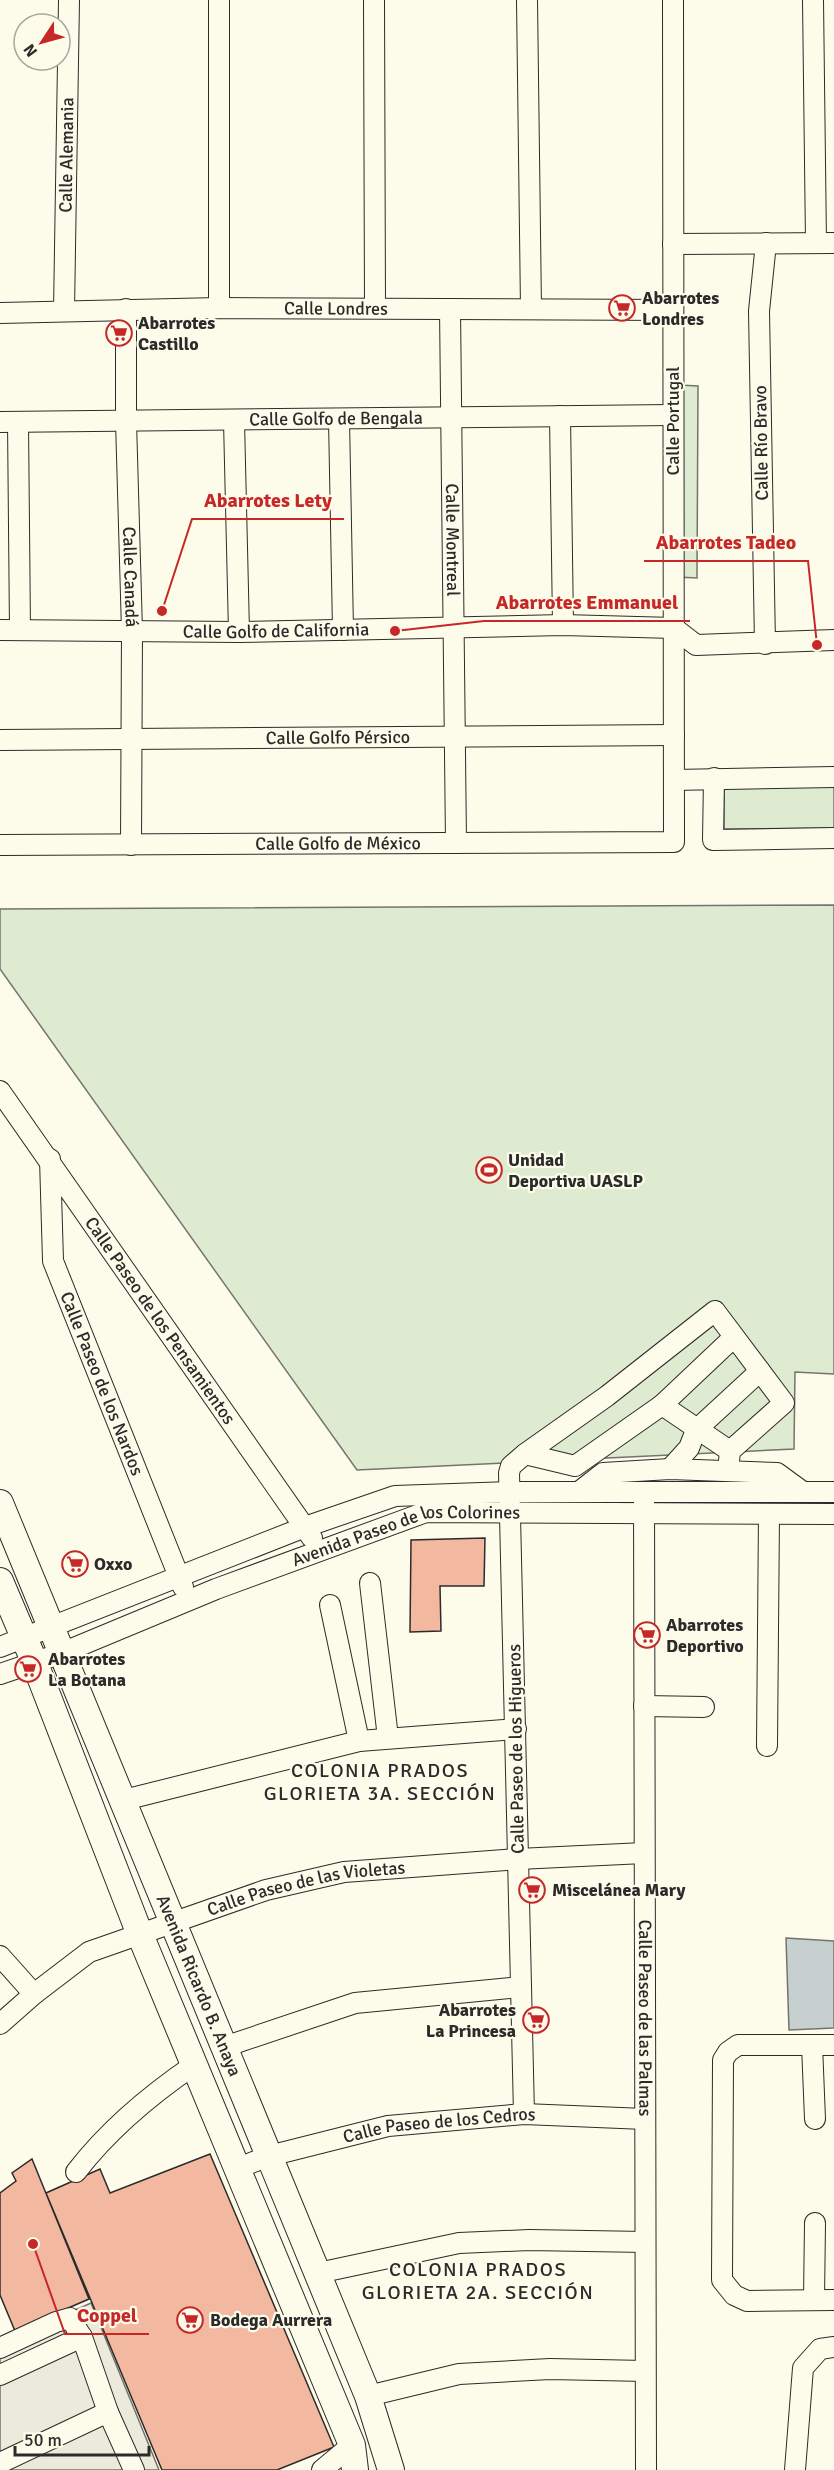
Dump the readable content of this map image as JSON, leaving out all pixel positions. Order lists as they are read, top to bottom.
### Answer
{
  "streets": {
    "main road": ["Avenida Ricardo B. Anaya"],
    "street": [
      "Calle Alemania",
      "Calle Londres",
      "Calle Golfo de Bengala",
      "Calle Portugal",
      "Calle Río Bravo",
      "Calle Montreal",
      "Calle Canadá",
      "Calle Golfo de California",
      "Calle Golfo Pérsico",
      "Calle Golfo de México",
      "Calle Paseo de los Pensamientos",
      "Calle Paseo de los Nardos",
      "Avenida Paseo de los Colorines",
      "Calle Paseo de los Higueros",
      "Calle Paseo de las Violetas",
      "Calle Paseo de las Palmas",
      "Calle Paseo de los Cedros"
    ]
  },
  "crossings": [
    ["Calle Alemania", "Calle Londres"],
    ["Calle Londres", "Calle Portugal"],
    ["Calle Londres", "Calle Montreal"],
    ["Calle Londres", "Calle Canadá"],
    ["Calle Golfo de Bengala", "Calle Portugal"],
    ["Calle Golfo de Bengala", "Calle Montreal"],
    ["Calle Golfo de Bengala", "Calle Canadá"],
    ["Calle Portugal", "Calle Golfo de California"],
    ["Calle Portugal", "Calle Golfo Pérsico"],
    ["Calle Portugal", "Calle Golfo de México"],
    ["Calle Montreal", "Calle Golfo de California"],
    ["Calle Montreal", "Calle Golfo Pérsico"],
    ["Calle Montreal", "Calle Golfo de México"],
    ["Calle Canadá", "Calle Golfo de California"],
    ["Calle Canadá", "Calle Golfo Pérsico"],
    ["Calle Canadá", "Calle Golfo de México"],
    ["Calle Paseo de los Pensamientos", "Calle Paseo de los Nardos"],
    ["Calle Paseo de los Pensamientos", "Avenida Paseo de los Colorines"],
    ["Calle Paseo de los Nardos", "Avenida Paseo de los Colorines"],
    ["Avenida Paseo de los Colorines", "Calle Paseo de los Higueros"],
    ["Avenida Paseo de los Colorines", "Avenida Ricardo B. Anaya"],
    ["Avenida Paseo de los Colorines", "Calle Paseo de las Palmas"],
    ["Calle Paseo de los Higueros", "Calle Paseo de las Violetas"],
    ["Calle Paseo de los Higueros", "Calle Paseo de los Cedros"],
    ["Calle Paseo de las Violetas", "Avenida Ricardo B. Anaya"],
    ["Calle Paseo de las Violetas", "Calle Paseo de las Palmas"],
    ["Avenida Ricardo B. Anaya", "Calle Paseo de los Cedros"],
    ["Calle Paseo de las Palmas", "Calle Paseo de los Cedros"]
  ],
  "districts": ["COLONIA PRADOS GLORIETA 3A. SECCIÓN", "COLONIA PRADOS GLORIETA 2A. SECCIÓN"],
  "places": {
    "supermarket": [
      "Abarrotes Londres",
      "Abarrotes Castillo",
      "Oxxo",
      "Abarrotes Deportivo",
      "Abarrotes La Botana",
      "Miscelánea Mary",
      "Abarrotes La Princesa",
      "Bodega Aurrera"
    ],
    "other": [
      "Abarrotes Lety",
      "Abarrotes Emmanuel",
      "Abarrotes Tadeo",
      "Coppel"
    ],
    "sports": ["Unidad Deportiva UASLP"]
  },
  "scale_bar": "50 m",
  "north": "bottom left"
}
